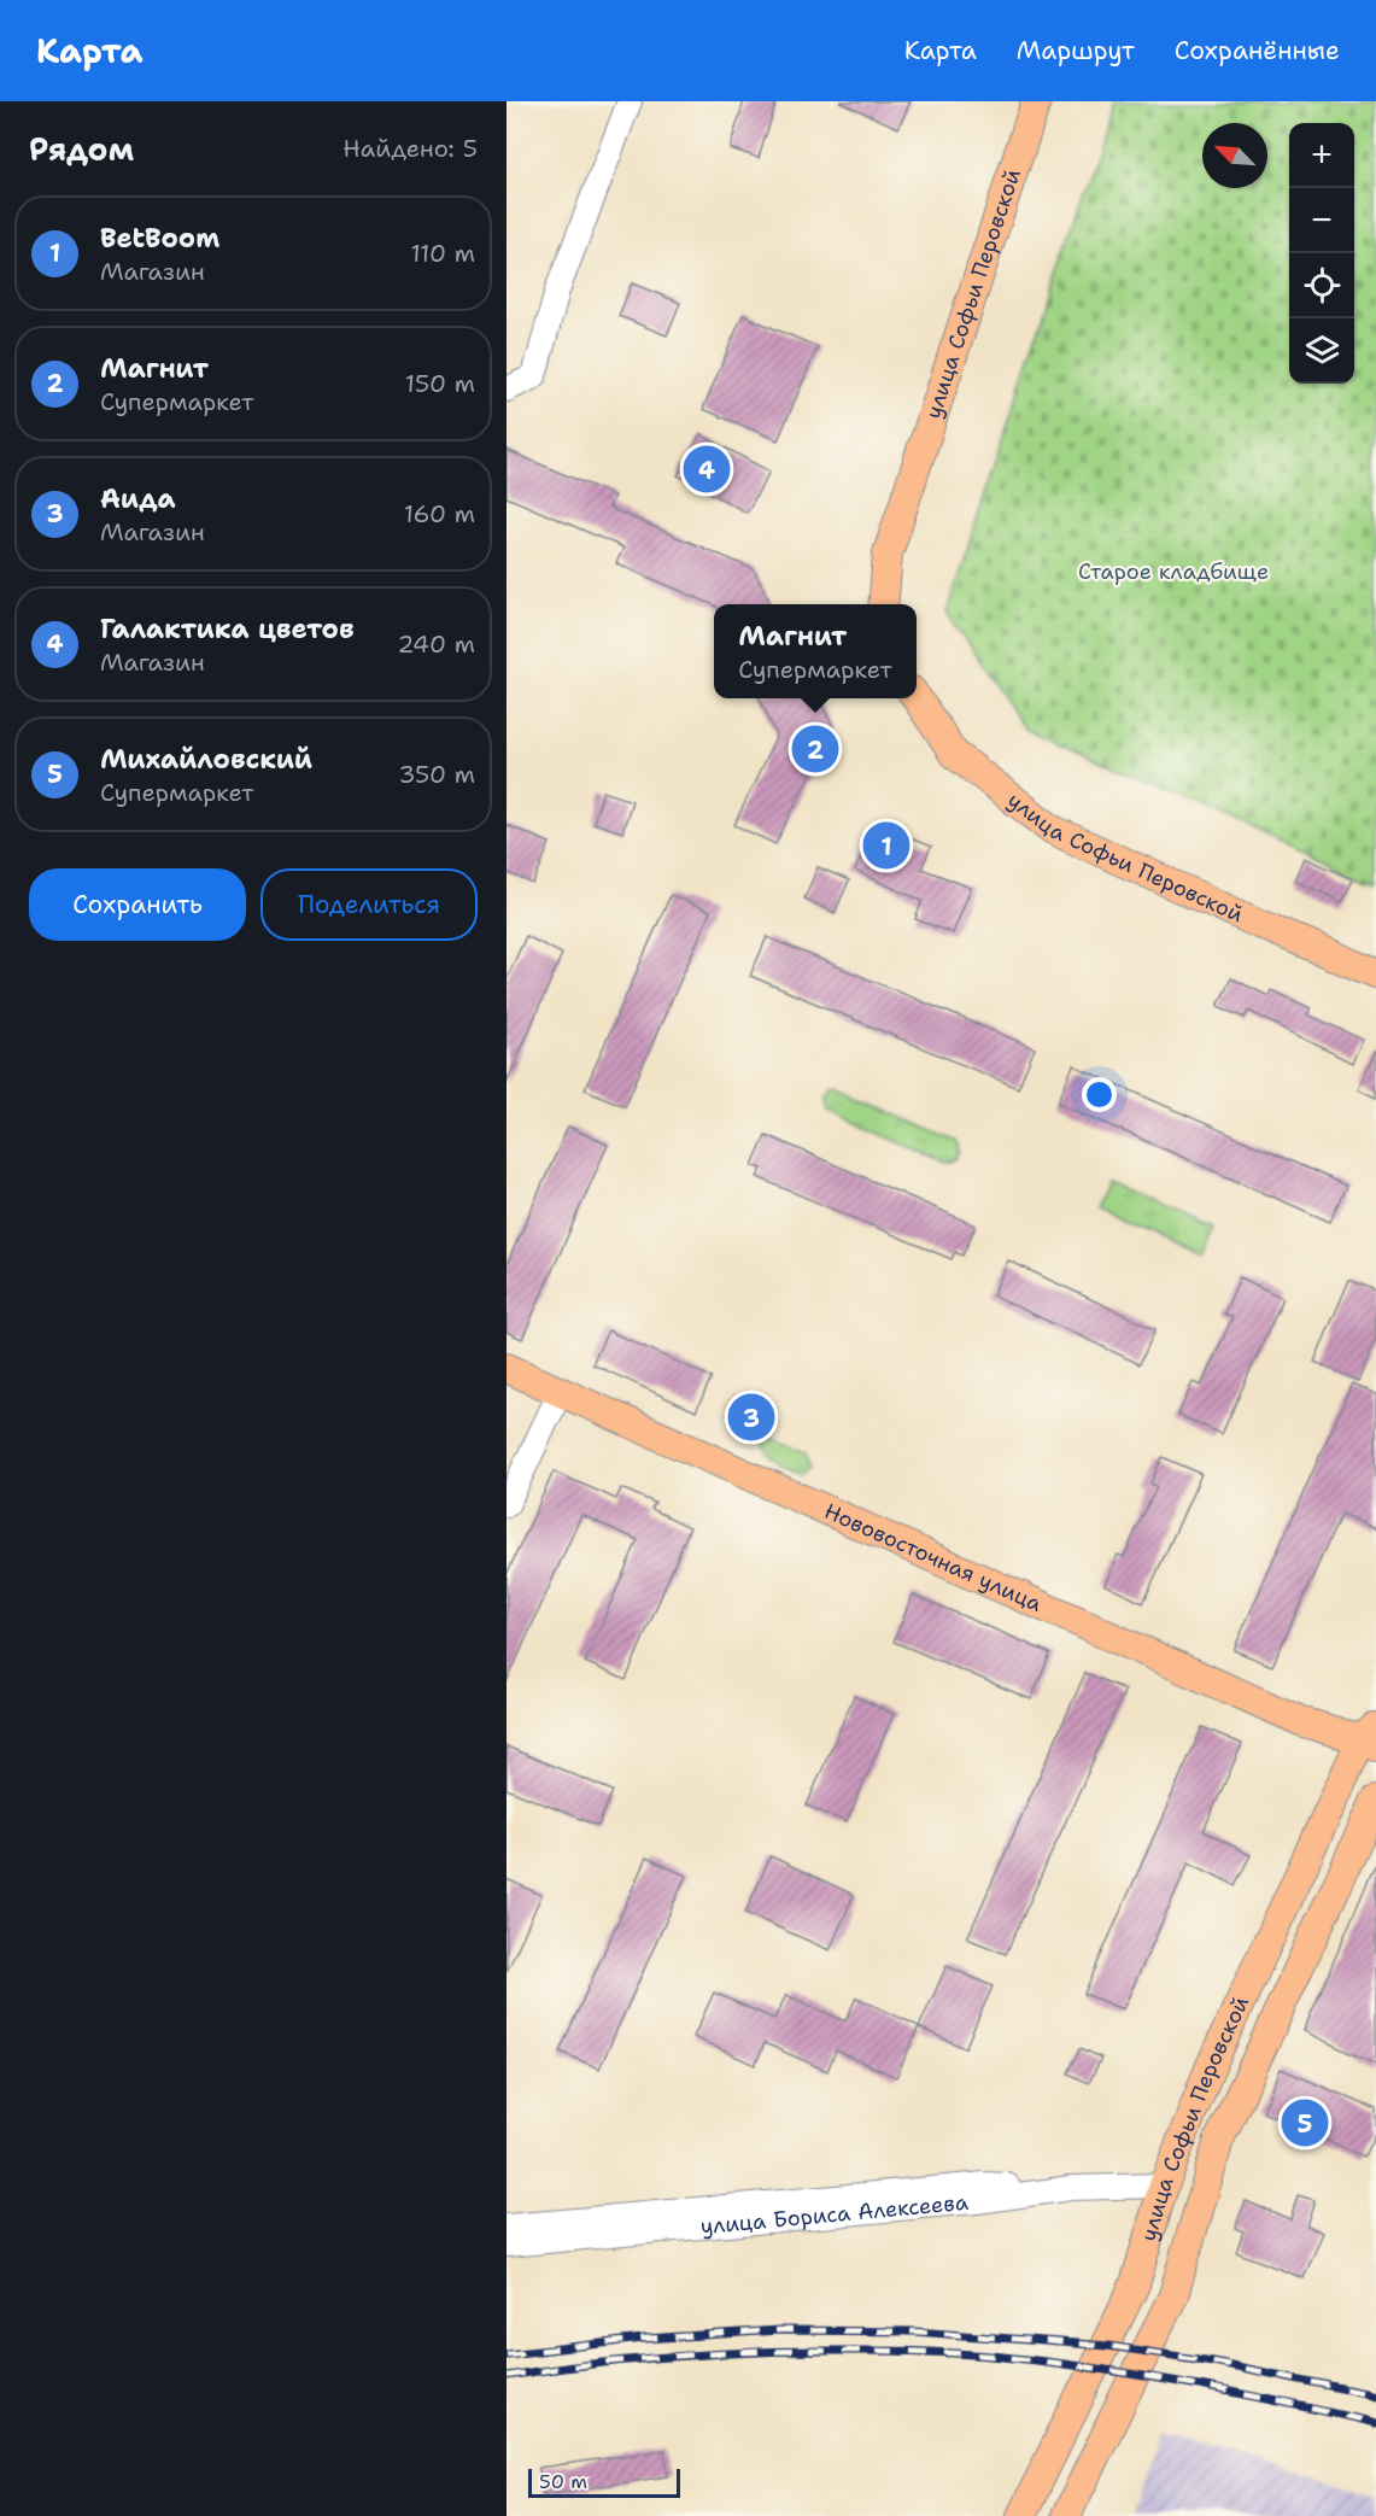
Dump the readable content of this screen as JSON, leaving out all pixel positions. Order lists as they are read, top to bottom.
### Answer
{
  "streets": {
    "main road": ["улица Софьи Перовской", "Нововосточная улица"],
    "street": ["улица Бориса Алексеева"]
  },
  "crossings": [
    ["улица Софьи Перовской", "Нововосточная улица"],
    ["улица Софьи Перовской", "улица Бориса Алексеева"]
  ],
  "parks": ["Старое кладбище"],
  "scale_bar": "50 m",
  "north": "top left",
  "page": {
    "header": "Карта",
    "nav": ["Карта", "Маршрут", "Сохранённые"],
    "heading": ["Рядом", "Найдено: 5"],
    "map_buttons": ["+", "−"],
    "list": [
      {
        "mark": "1",
        "name": "BetBoom",
        "note": "Магазин",
        "value": "110 m"
      },
      {
        "mark": "2",
        "name": "Магнит",
        "note": "Супермаркет",
        "value": "150 m"
      },
      {
        "mark": "3",
        "name": "Аида",
        "note": "Магазин",
        "value": "160 m"
      },
      {
        "mark": "4",
        "name": "Галактика цветов",
        "note": "Магазин",
        "value": "240 m"
      },
      {
        "mark": "5",
        "name": "Михайловский",
        "note": "Супермаркет",
        "value": "350 m"
      }
    ],
    "pins": [
      "4",
      "2",
      "1",
      "3",
      "5"
    ],
    "popup": ["Магнит", "Супермаркет"],
    "buttons": ["Сохранить", "Поделиться"],
    "scale": "50 m"
  }
}
